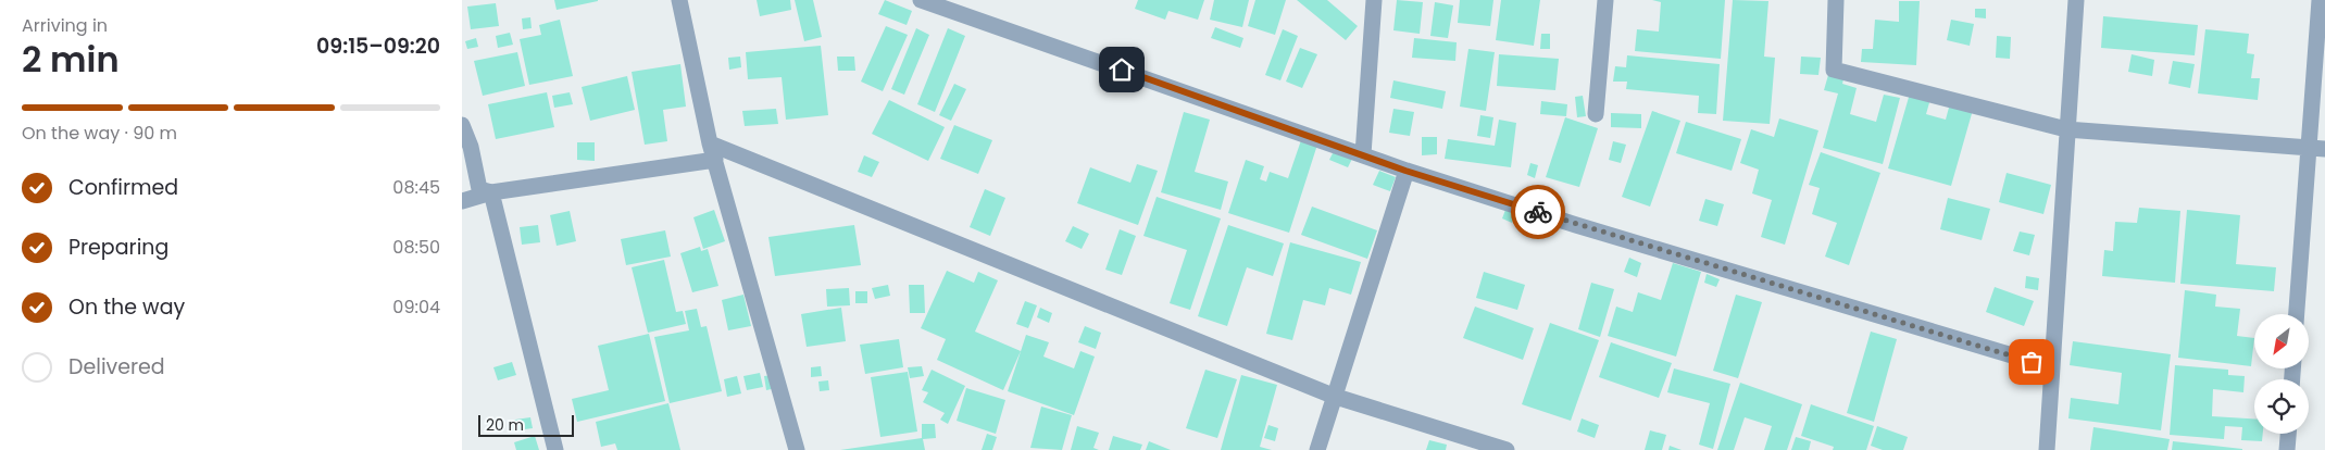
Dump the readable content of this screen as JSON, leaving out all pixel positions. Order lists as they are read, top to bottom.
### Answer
{
  "scale_bar": "20 m",
  "north": "bottom left",
  "page": {
    "heading": ["2 min", "Arriving in", "09:15–09:20"],
    "bar": "On the way · 90 m",
    "list": [
      ["Confirmed", "08:45"],
      ["Preparing", "08:50"],
      ["On the way", "09:04"],
      "Delivered"
    ],
    "scale": "20 m"
  }
}
